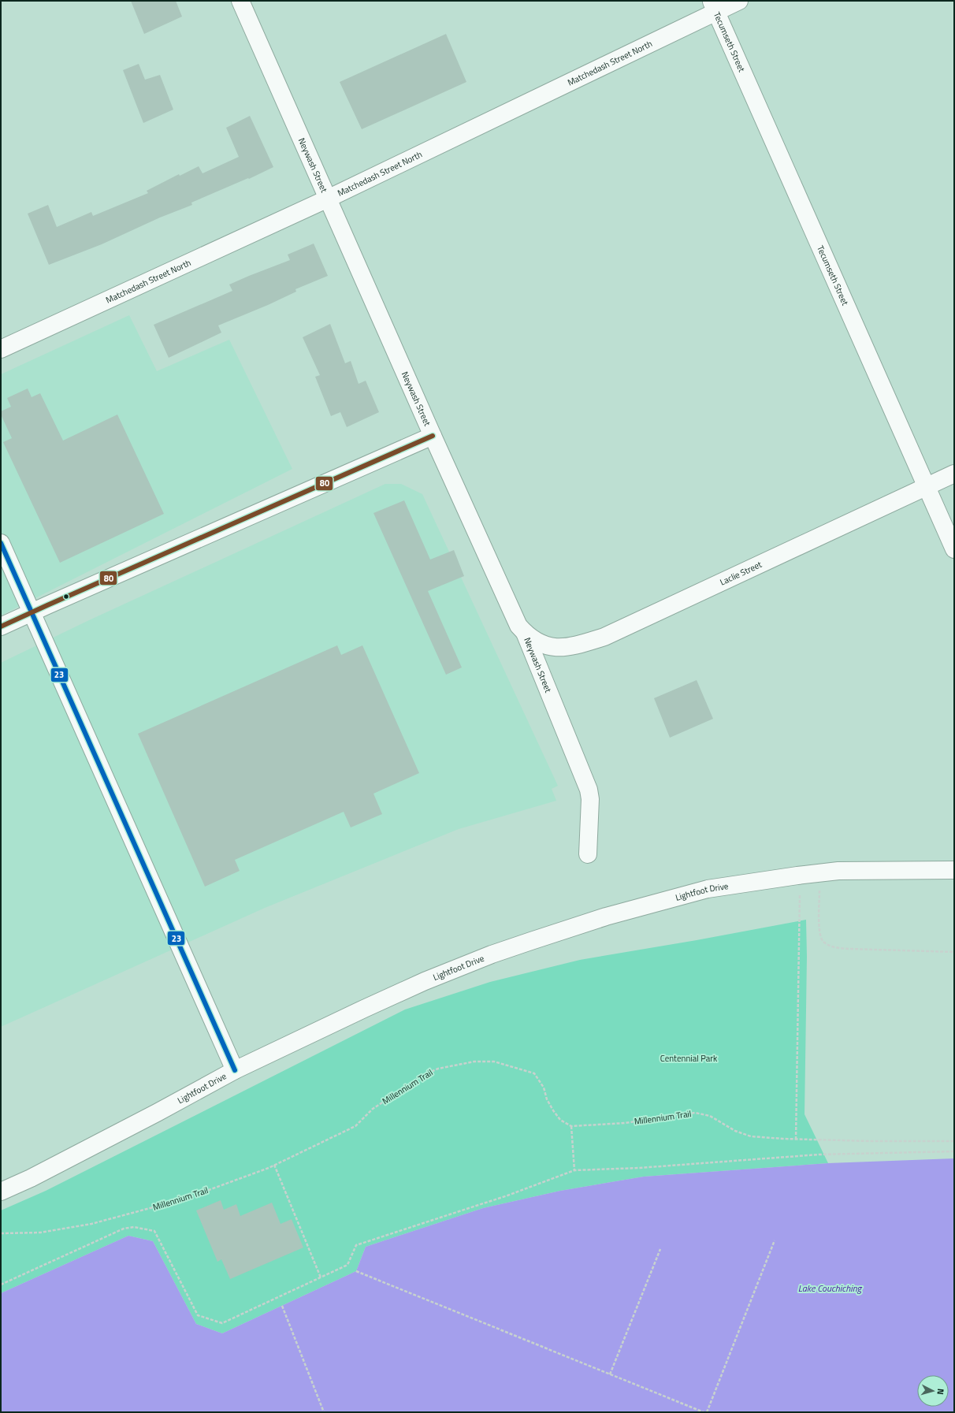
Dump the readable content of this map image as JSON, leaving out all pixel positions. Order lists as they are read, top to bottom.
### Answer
{
  "streets": {
    "street": [
      "Tecumseth Street",
      "Matchedash Street North",
      "Neywash Street",
      "Laclie Street",
      "Lightfoot Drive"
    ],
    "path": ["Millennium Trail"]
  },
  "crossings": [
    ["Tecumseth Street", "Matchedash Street North"],
    ["Tecumseth Street", "Laclie Street"],
    ["Matchedash Street North", "Neywash Street"],
    ["Neywash Street", "Laclie Street"]
  ],
  "water": ["Lake Couchiching"],
  "parks": ["Centennial Park"],
  "lines": ["transit line 80", "transit line 23"],
  "north": "right"
}
